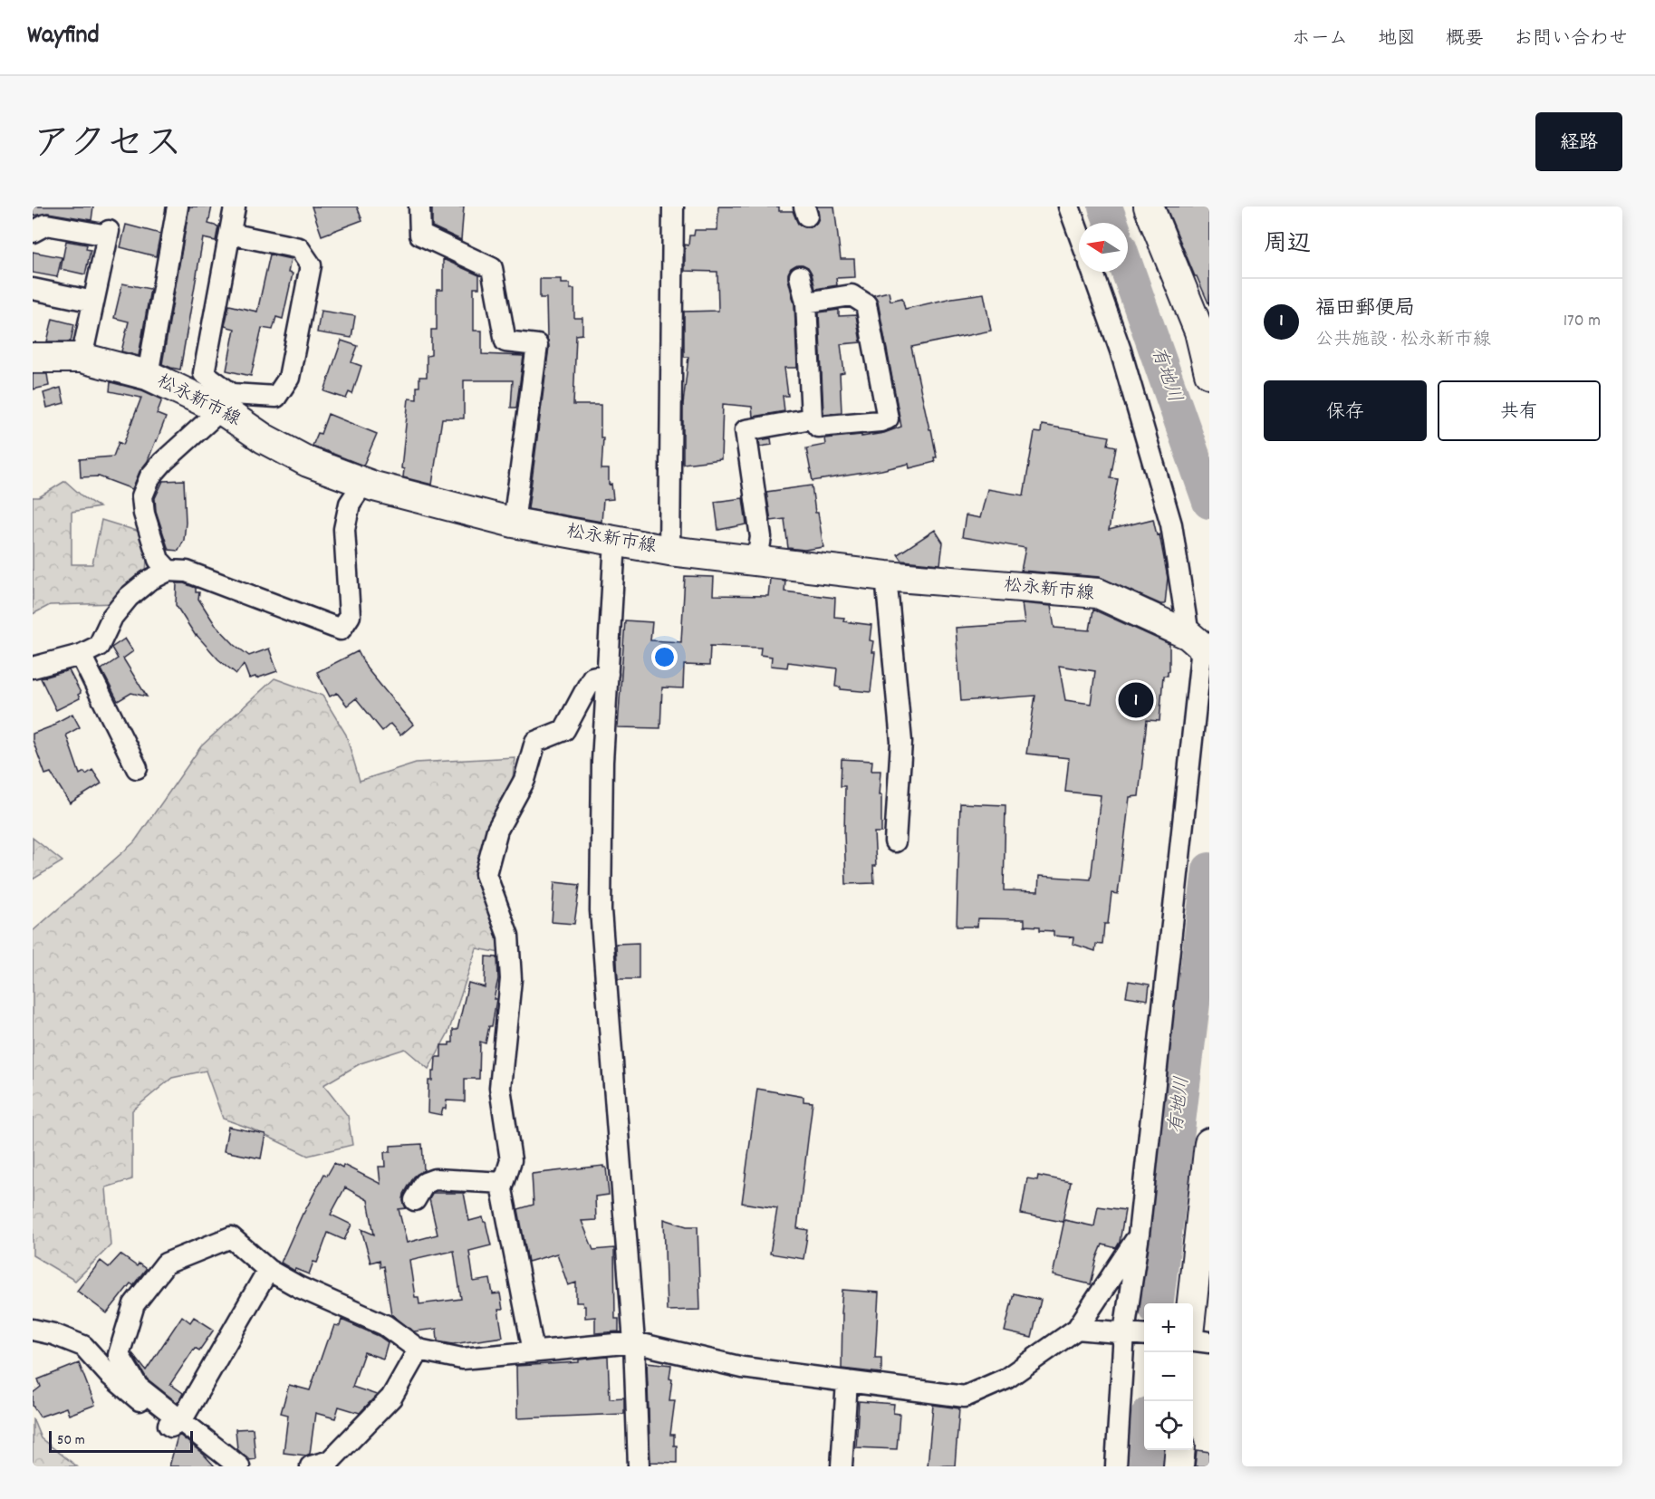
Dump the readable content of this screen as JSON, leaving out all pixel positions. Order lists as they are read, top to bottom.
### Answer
{
  "streets": {
    "main road": ["松永新市線"]
  },
  "water": ["有地川"],
  "scale_bar": "50 m",
  "north": "left",
  "page": {
    "header": "Wayfind",
    "nav": [
      "ホーム",
      "地図",
      "概要",
      "お問い合わせ"
    ],
    "title": "アクセス",
    "buttons": [
      "経路",
      ["保存", "共有"]
    ],
    "heading": "周辺",
    "list": [
      {
        "mark": "1",
        "name": "福田郵便局",
        "note": "公共施設 · 松永新市線",
        "value": "170 m"
      }
    ],
    "pins": "1",
    "map_buttons": ["+", "−"],
    "scale": "50 m"
  }
}
